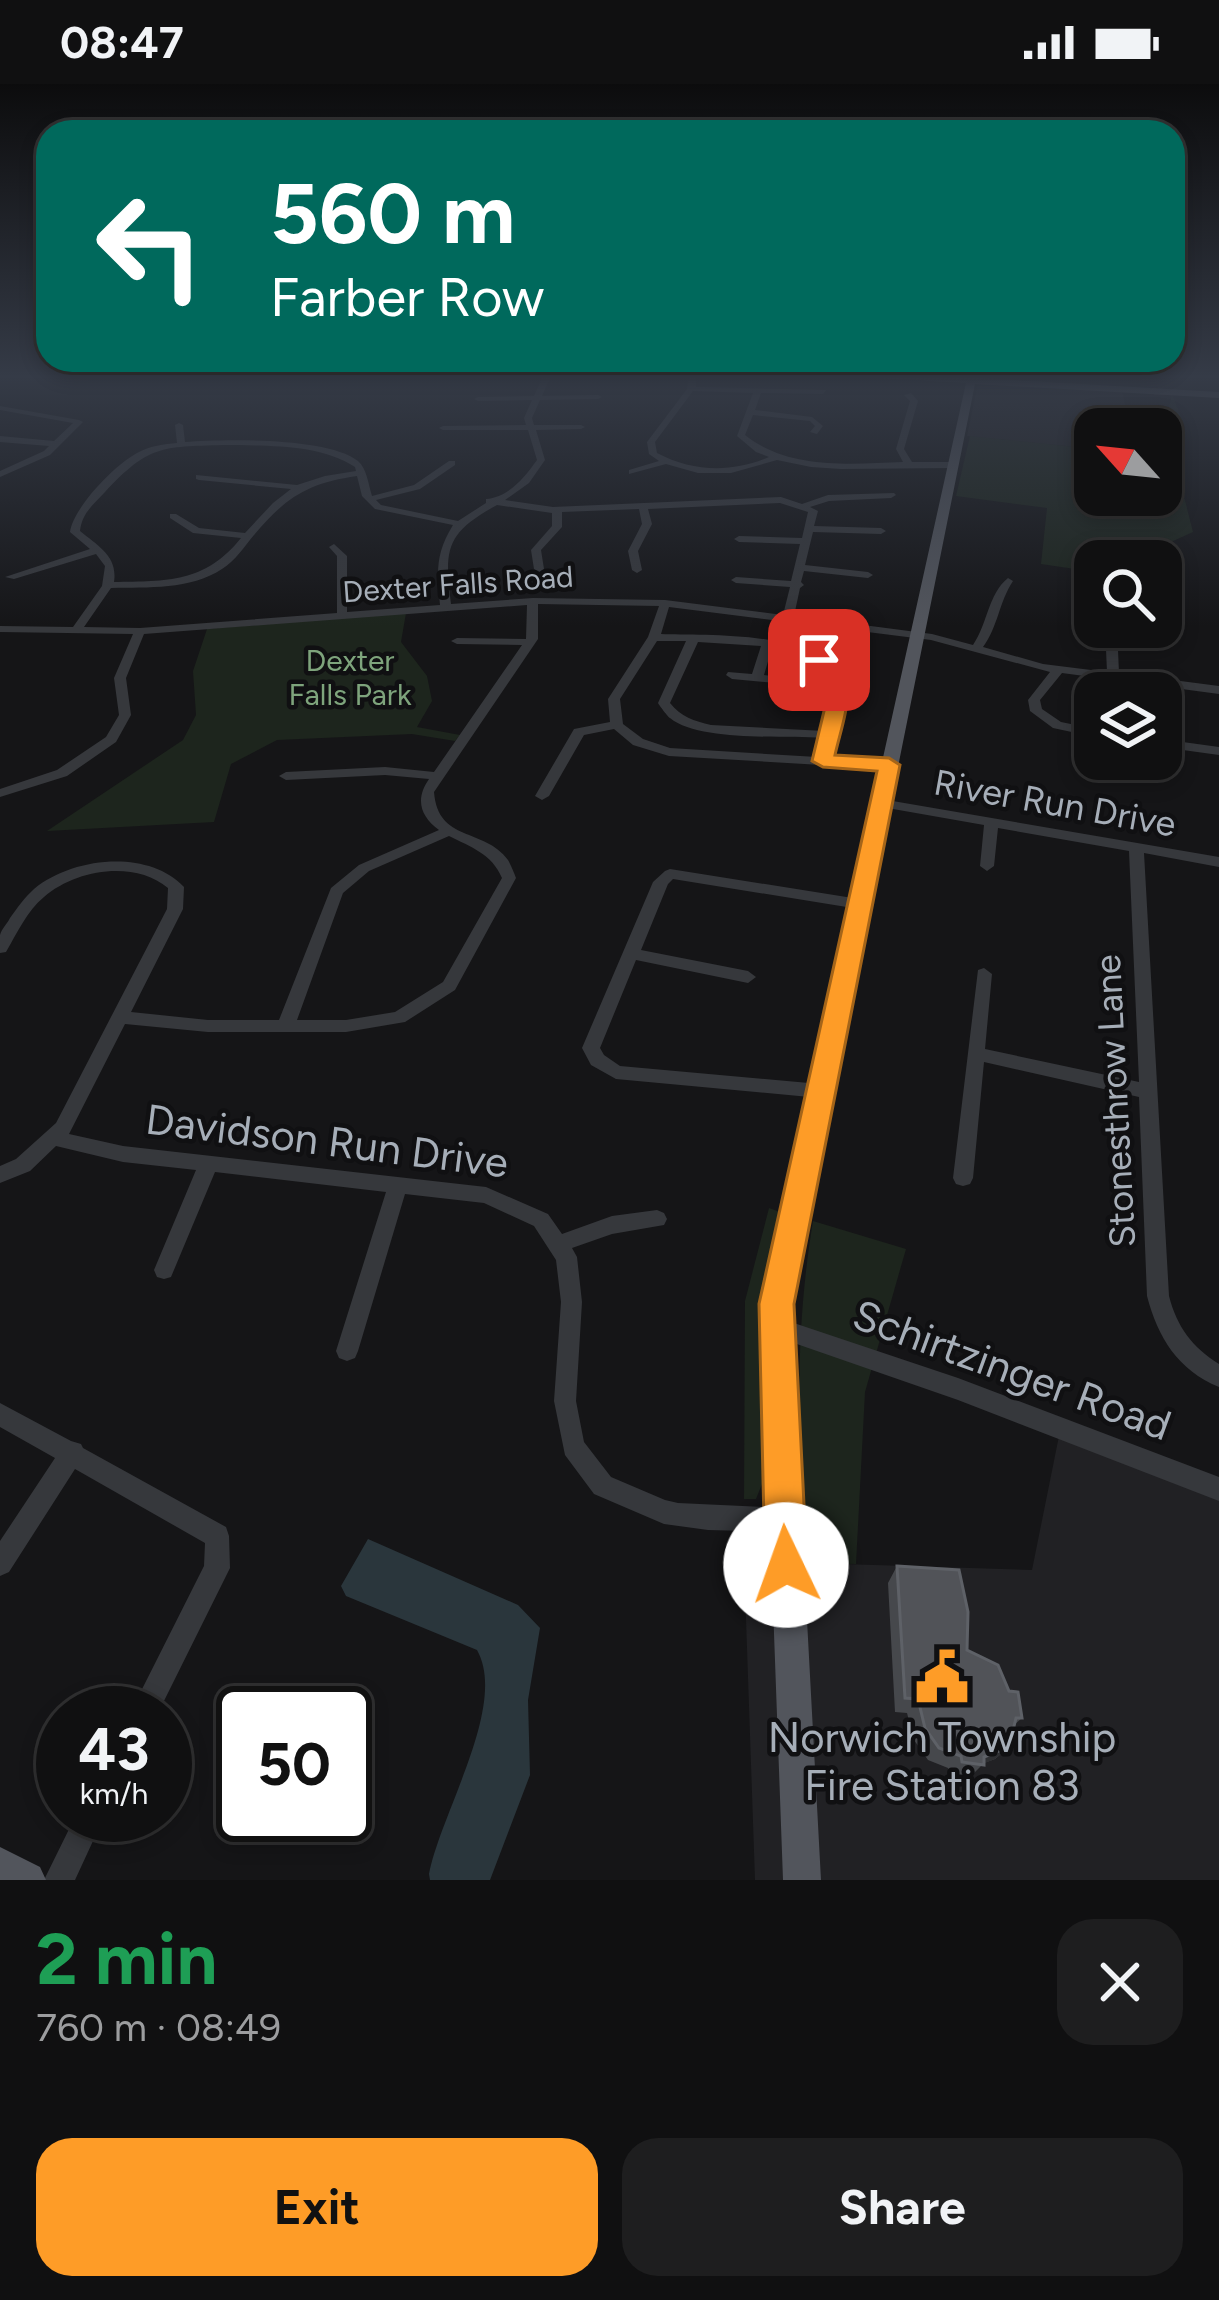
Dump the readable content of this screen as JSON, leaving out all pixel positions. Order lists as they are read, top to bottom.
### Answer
{
  "streets": {
    "street": [
      "Dexter Falls Road",
      "River Run Drive",
      "Stonesthrow Lane",
      "Davidson Run Drive",
      "Schirtzinger Road"
    ]
  },
  "crossings": [
    ["River Run Drive", "Stonesthrow Lane"]
  ],
  "parks": ["Dexter Falls Park"],
  "places": {
    "public building": ["Norwich Township Fire Station 83"]
  },
  "north": "top left",
  "page": {
    "status": "08:47",
    "turn": ["560 m", "Farber Row"],
    "speed": "43 km/h",
    "limit": "50",
    "heading": ["2 min", "760 m · 08:49"],
    "buttons": ["Exit", "Share"]
  }
}
